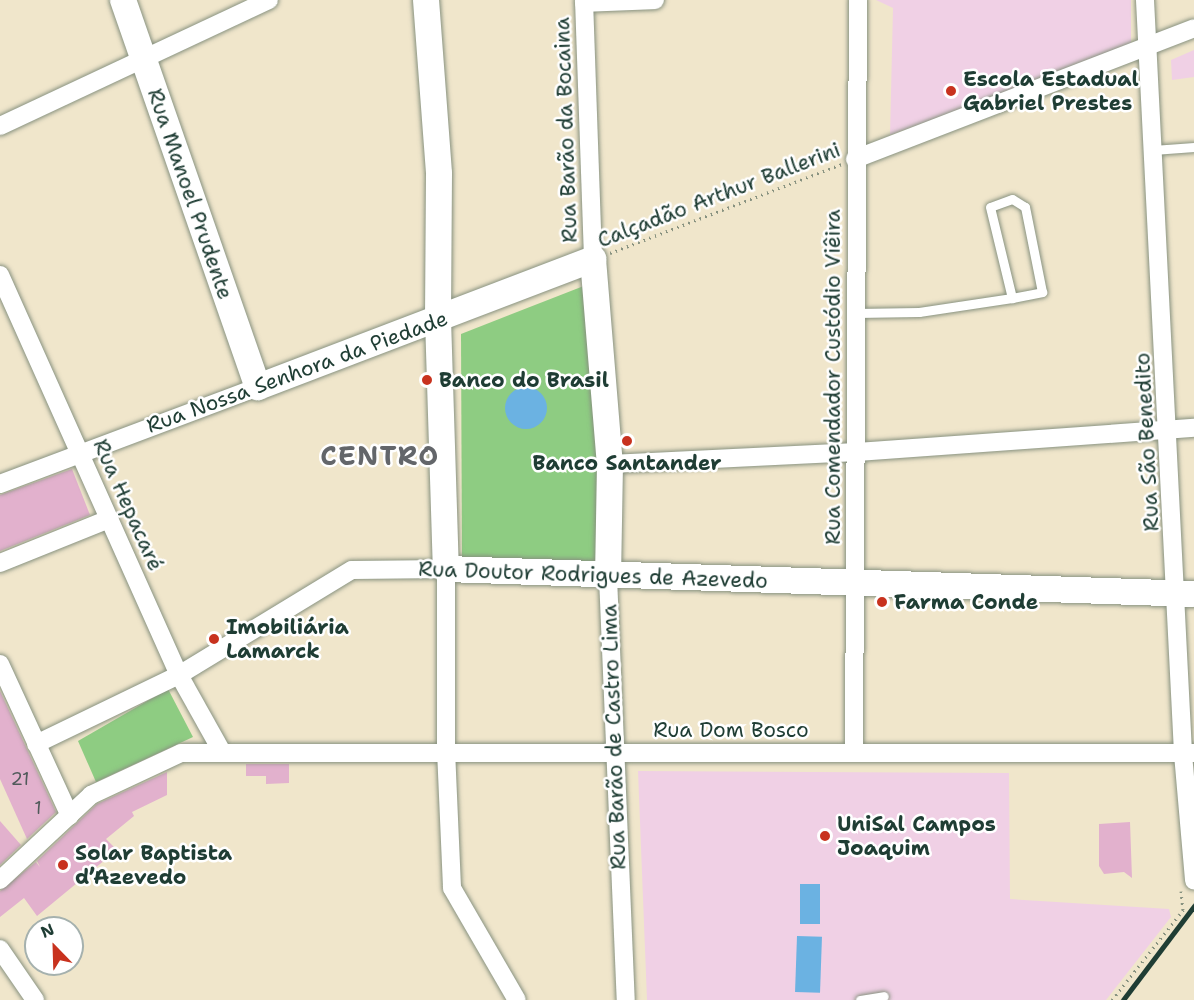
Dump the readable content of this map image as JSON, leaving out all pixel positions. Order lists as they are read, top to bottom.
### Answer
{
  "streets": {
    "street": [
      "Rua Barão da Bocaina",
      "Rua Manoel Prudente",
      "Rua Nossa Senhora da Piedade",
      "Rua Comendador Custódio Viêira",
      "Rua São Benedito",
      "Rua Hepacaré",
      "Rua Doutor Rodrigues de Azevedo",
      "Rua Dom Bosco",
      "Rua Barão de Castro Lima"
    ],
    "path": ["Calçadão Arthur Ballerini"]
  },
  "crossings": [
    ["Rua Barão da Bocaina", "Calçadão Arthur Ballerini"],
    ["Rua Barão da Bocaina", "Rua Nossa Senhora da Piedade"],
    ["Rua Barão da Bocaina", "Rua Barão de Castro Lima"],
    ["Rua Manoel Prudente", "Rua Nossa Senhora da Piedade"],
    ["Calçadão Arthur Ballerini", "Rua Nossa Senhora da Piedade"],
    ["Calçadão Arthur Ballerini", "Rua Comendador Custódio Viêira"],
    ["Calçadão Arthur Ballerini", "Rua Barão de Castro Lima"],
    ["Rua Nossa Senhora da Piedade", "Rua Hepacaré"],
    ["Rua Nossa Senhora da Piedade", "Rua Barão de Castro Lima"],
    ["Rua Comendador Custódio Viêira", "Rua Doutor Rodrigues de Azevedo"],
    ["Rua Comendador Custódio Viêira", "Rua Dom Bosco"],
    ["Rua São Benedito", "Rua Doutor Rodrigues de Azevedo"],
    ["Rua São Benedito", "Rua Dom Bosco"],
    ["Rua Hepacaré", "Rua Doutor Rodrigues de Azevedo"],
    ["Rua Hepacaré", "Rua Dom Bosco"],
    ["Rua Doutor Rodrigues de Azevedo", "Rua Barão de Castro Lima"],
    ["Rua Dom Bosco", "Rua Barão de Castro Lima"]
  ],
  "districts": ["CENTRO"],
  "places": [
    "Escola Estadual Gabriel Prestes",
    "Banco do Brasil",
    "Banco Santander",
    "Farma Conde",
    "Imobiliária Lamarck",
    "UniSal Campos Joaquim",
    "Solar Baptista d’Azevedo"
  ],
  "house_numbers": ["21", "1"],
  "north": "top left"
}
